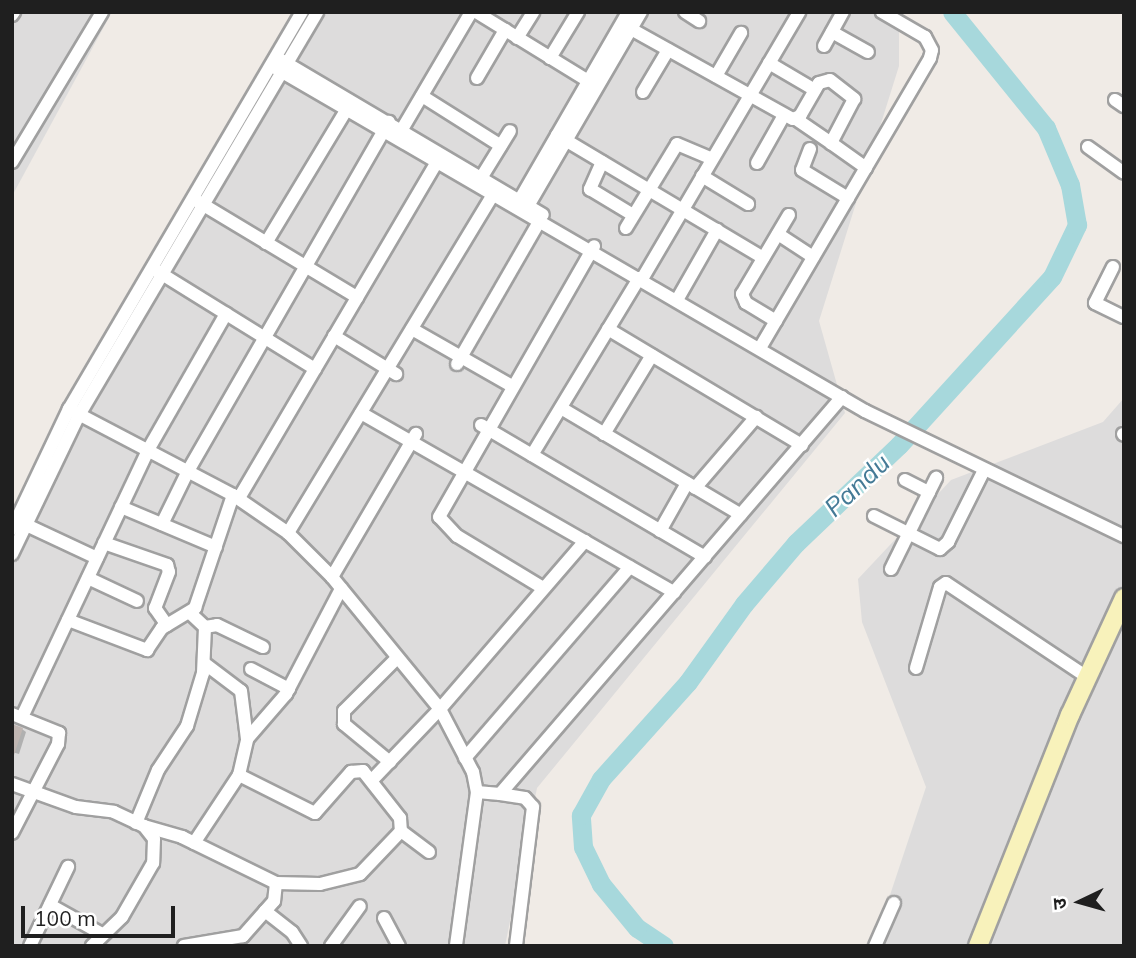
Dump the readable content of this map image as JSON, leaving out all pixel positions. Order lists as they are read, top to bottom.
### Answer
{
  "water": ["Pandu"],
  "scale_bar": "100 m",
  "north": "left"
}
